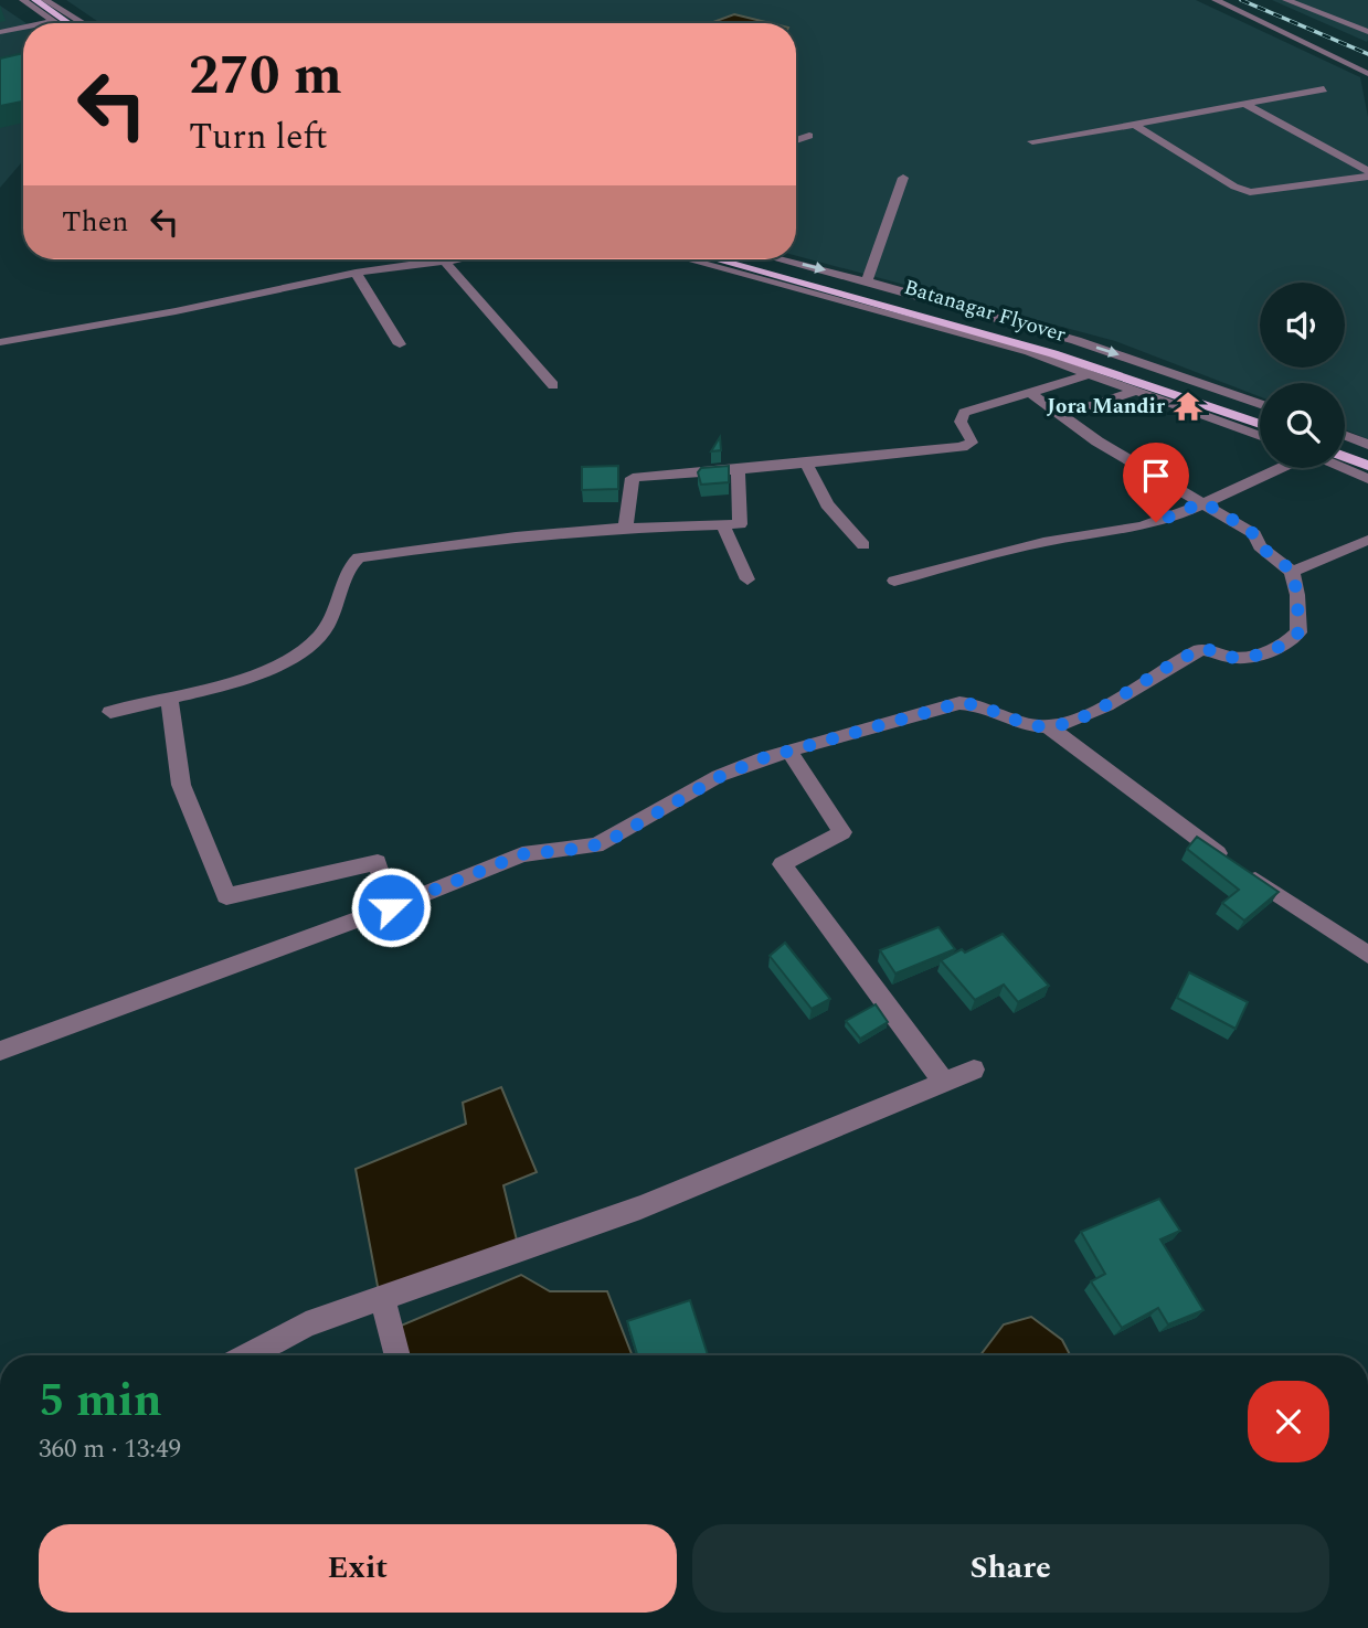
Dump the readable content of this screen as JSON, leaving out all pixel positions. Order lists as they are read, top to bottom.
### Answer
{
  "streets": {
    "main road": ["Batanagar Flyover"]
  },
  "places": {
    "temple": ["Jora Mandir"]
  },
  "page": {
    "turn": ["270 m", "Turn left"],
    "then": "Then",
    "heading": ["5 min", "360 m · 13:49"],
    "buttons": ["Exit", "Share"]
  }
}
